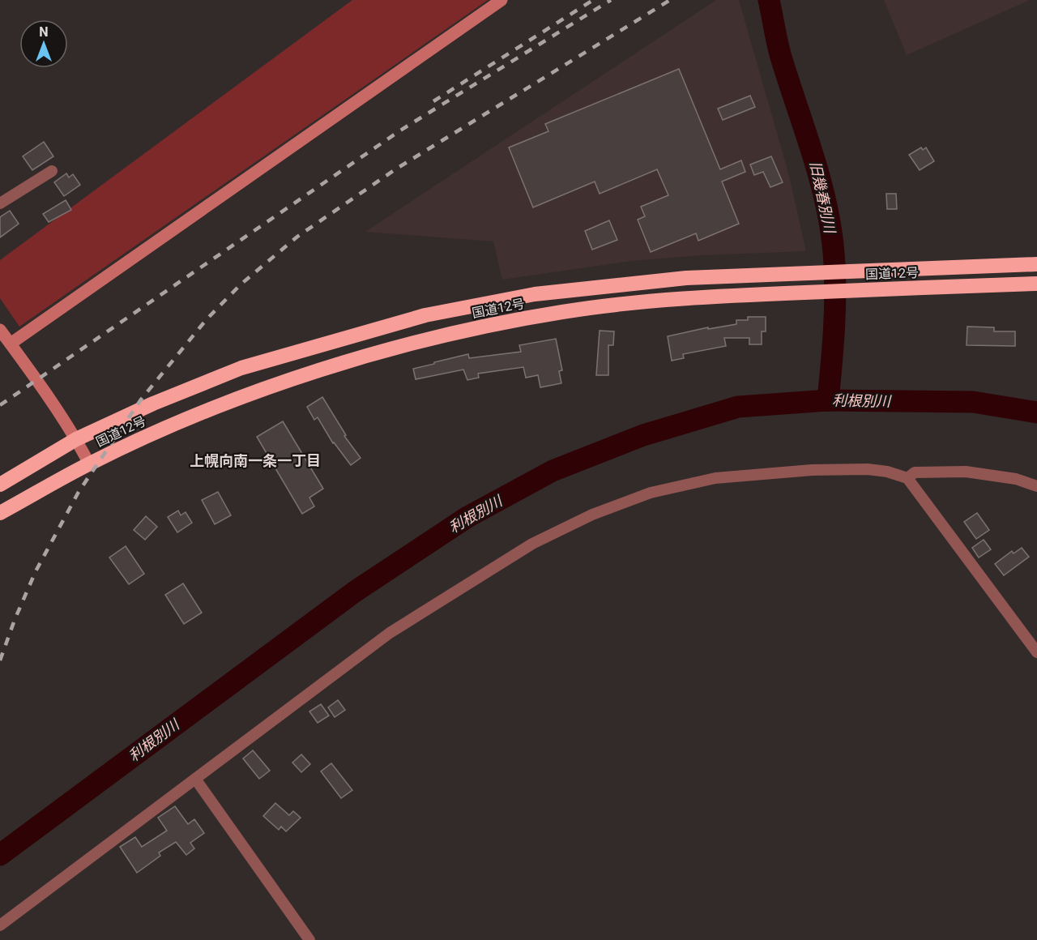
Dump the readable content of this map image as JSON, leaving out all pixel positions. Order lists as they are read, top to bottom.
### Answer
{
  "streets": {
    "highway": ["国道12号"]
  },
  "districts": ["上幌向南一条一丁目"],
  "water": ["旧幾春別川", "利根別川"],
  "north": "top"
}
